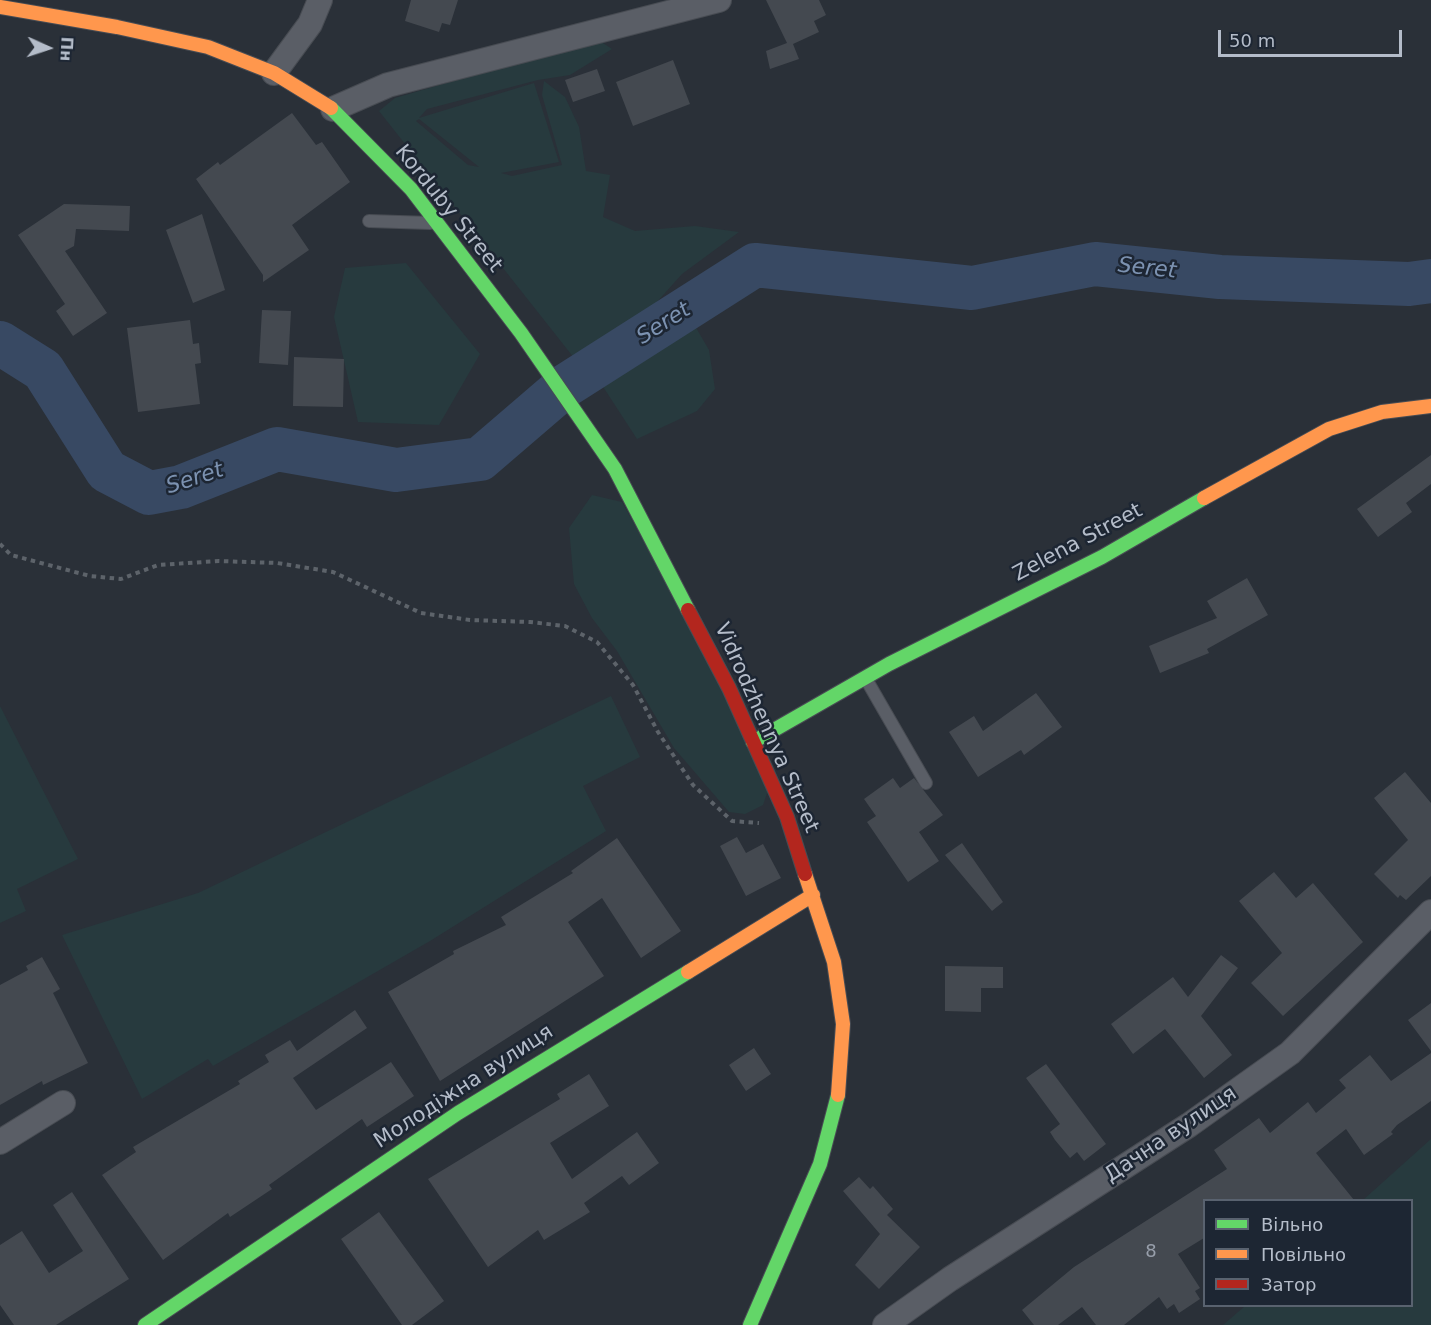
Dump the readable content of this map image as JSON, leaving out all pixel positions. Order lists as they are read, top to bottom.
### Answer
{
  "streets": {
    "street": [
      "Korduby Street",
      "Zelena Street",
      "Vidrodzhennya Street",
      "Молодіжна вулиця",
      "Дачна вулиця"
    ]
  },
  "crossings": [
    ["Korduby Street", "Vidrodzhennya Street"],
    ["Zelena Street", "Vidrodzhennya Street"],
    ["Vidrodzhennya Street", "Молодіжна вулиця"]
  ],
  "water": ["Seret"],
  "house_numbers": ["8"],
  "legend": ["Вільно", "Повільно", "Затор"],
  "scale_bar": "50 m",
  "north": "right"
}
